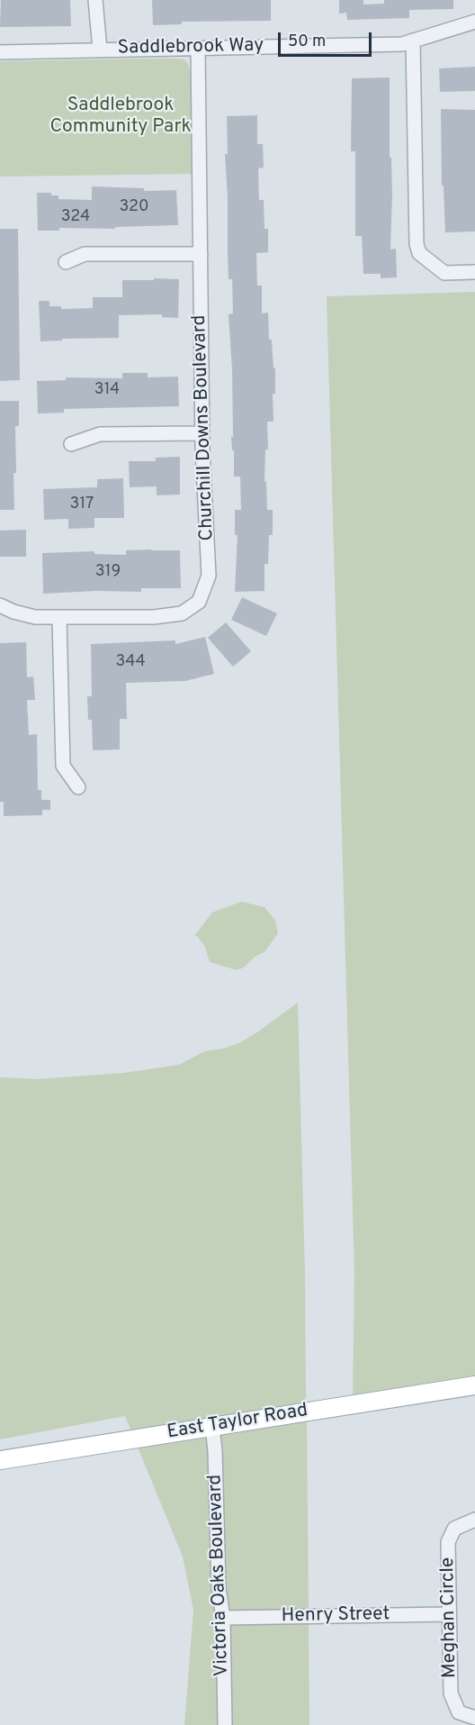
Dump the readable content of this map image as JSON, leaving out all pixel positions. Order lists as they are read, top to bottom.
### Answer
{
  "streets": {
    "main road": ["East Taylor Road"],
    "street": [
      "Saddlebrook Way",
      "Churchill Downs Boulevard",
      "Victoria Oaks Boulevard",
      "Henry Street",
      "Meghan Circle"
    ]
  },
  "crossings": [
    ["Saddlebrook Way", "Churchill Downs Boulevard"],
    ["East Taylor Road", "Victoria Oaks Boulevard"],
    ["Victoria Oaks Boulevard", "Henry Street"],
    ["Henry Street", "Meghan Circle"]
  ],
  "parks": ["Saddlebrook Community Park"],
  "house_numbers": [
    "320",
    "324",
    "314",
    "317",
    "319",
    "344"
  ],
  "scale_bar": "50 m"
}
